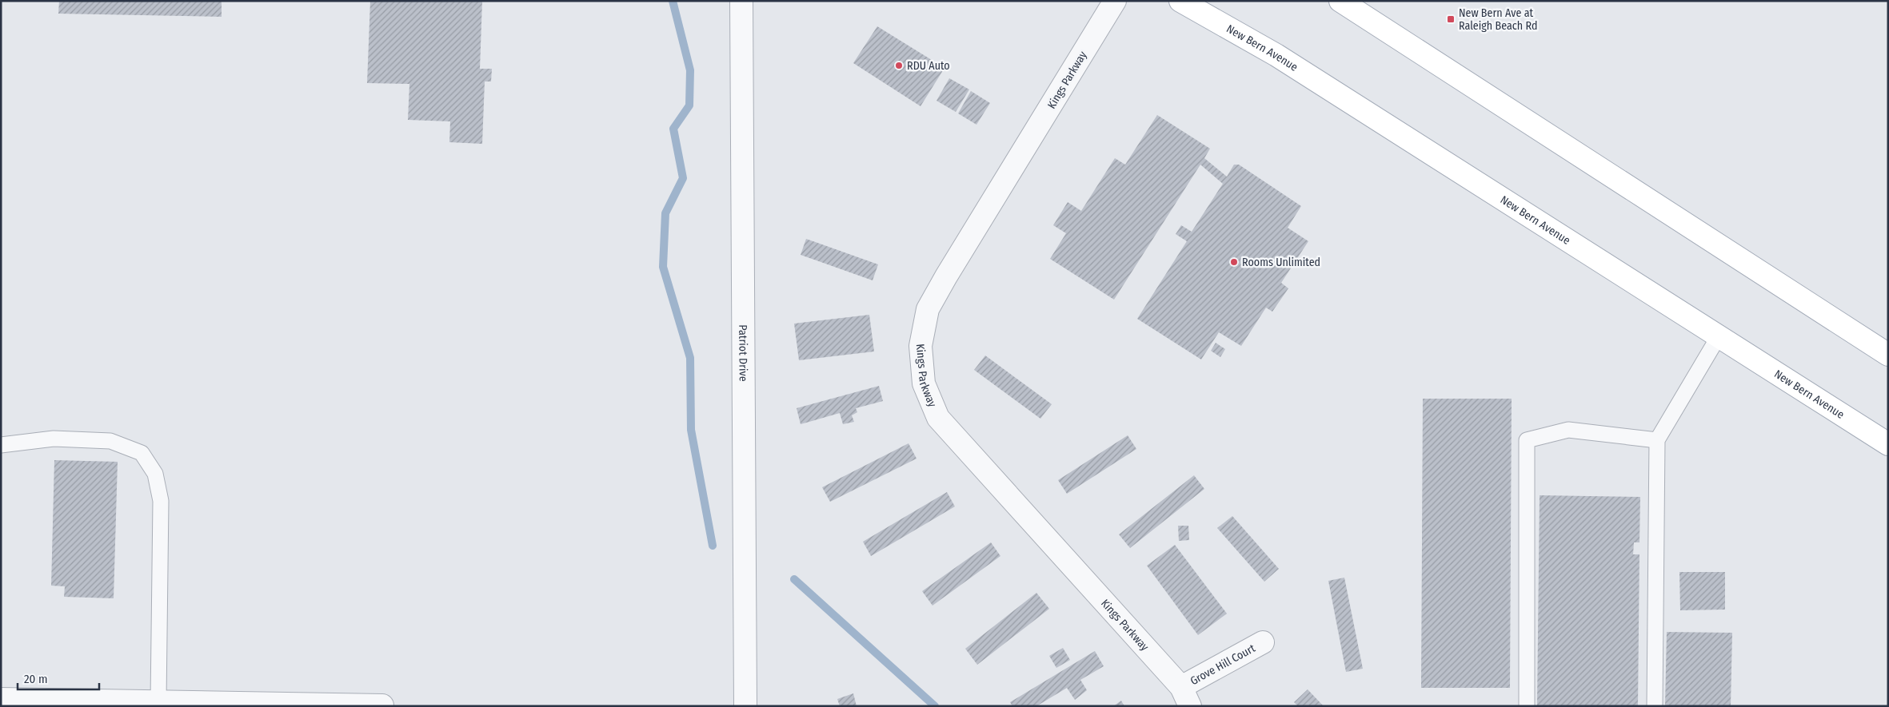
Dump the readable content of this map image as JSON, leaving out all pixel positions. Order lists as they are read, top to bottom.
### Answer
{
  "streets": {
    "main road": ["New Bern Avenue"],
    "street": ["Kings Parkway", "Patriot Drive", "Grove Hill Court"]
  },
  "crossings": [
    ["Kings Parkway", "Grove Hill Court"]
  ],
  "places": {
    "transit": ["New Bern Ave at Raleigh Beach Rd"],
    "other": ["RDU Auto", "Rooms Unlimited"]
  },
  "scale_bar": "20 m"
}
